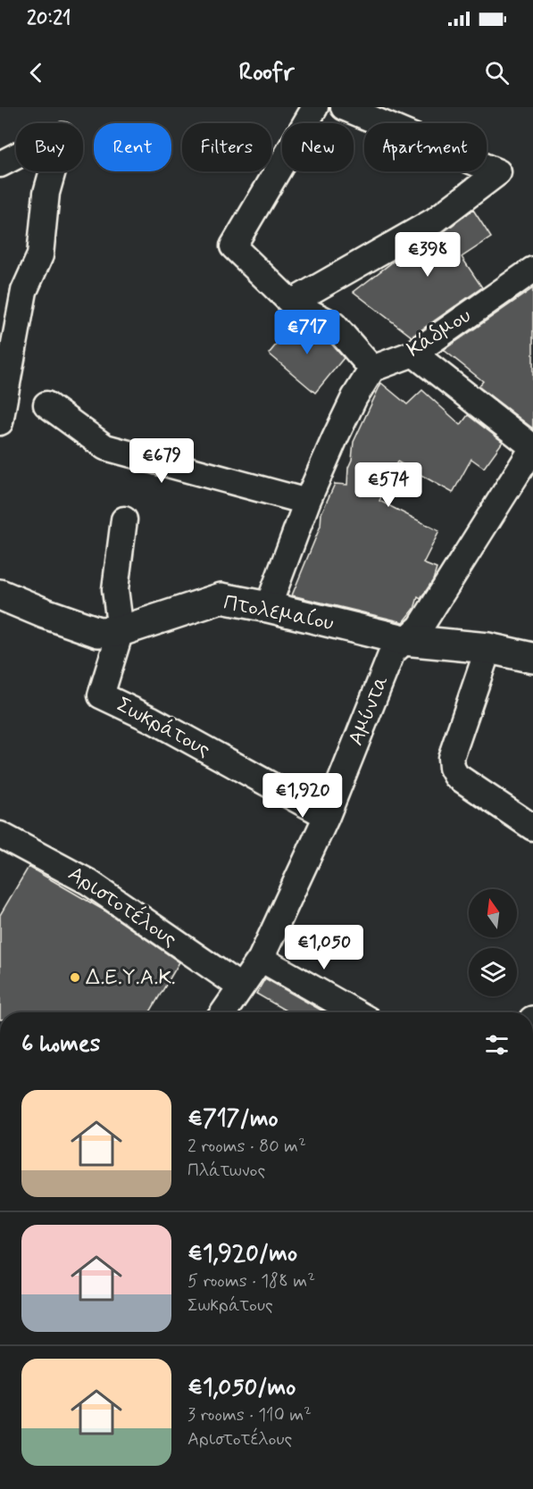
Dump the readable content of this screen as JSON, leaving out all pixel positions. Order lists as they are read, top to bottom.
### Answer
{
  "streets": {
    "street": [
      "Κάδμου",
      "Πτολεμαίου",
      "Αμύντα",
      "Σωκράτους",
      "Αριστοτέλους"
    ]
  },
  "crossings": [
    ["Πτολεμαίου", "Αμύντα"],
    ["Πτολεμαίου", "Σωκράτους"],
    ["Αμύντα", "Σωκράτους"],
    ["Αμύντα", "Αριστοτέλους"]
  ],
  "places": ["Δ.Ε.Υ.Α.Κ."],
  "north": "top",
  "page": {
    "status": "20:21",
    "header": "Roofr",
    "chip": [
      "Buy",
      "Rent",
      "Filters",
      "New",
      "Apartment"
    ],
    "price": [
      "€398",
      "€717",
      "€679",
      "€574",
      "€1,920",
      "€1,050"
    ],
    "heading": "6 homes",
    "list": [
      {
        "name": "€717/mo",
        "note": "2 rooms · 80 m² · Πλάτωνος"
      },
      {
        "name": "€1,920/mo",
        "note": "5 rooms · 188 m² · Σωκράτους"
      },
      {
        "name": "€1,050/mo",
        "note": "3 rooms · 110 m² · Αριστοτέλους"
      }
    ]
  }
}
